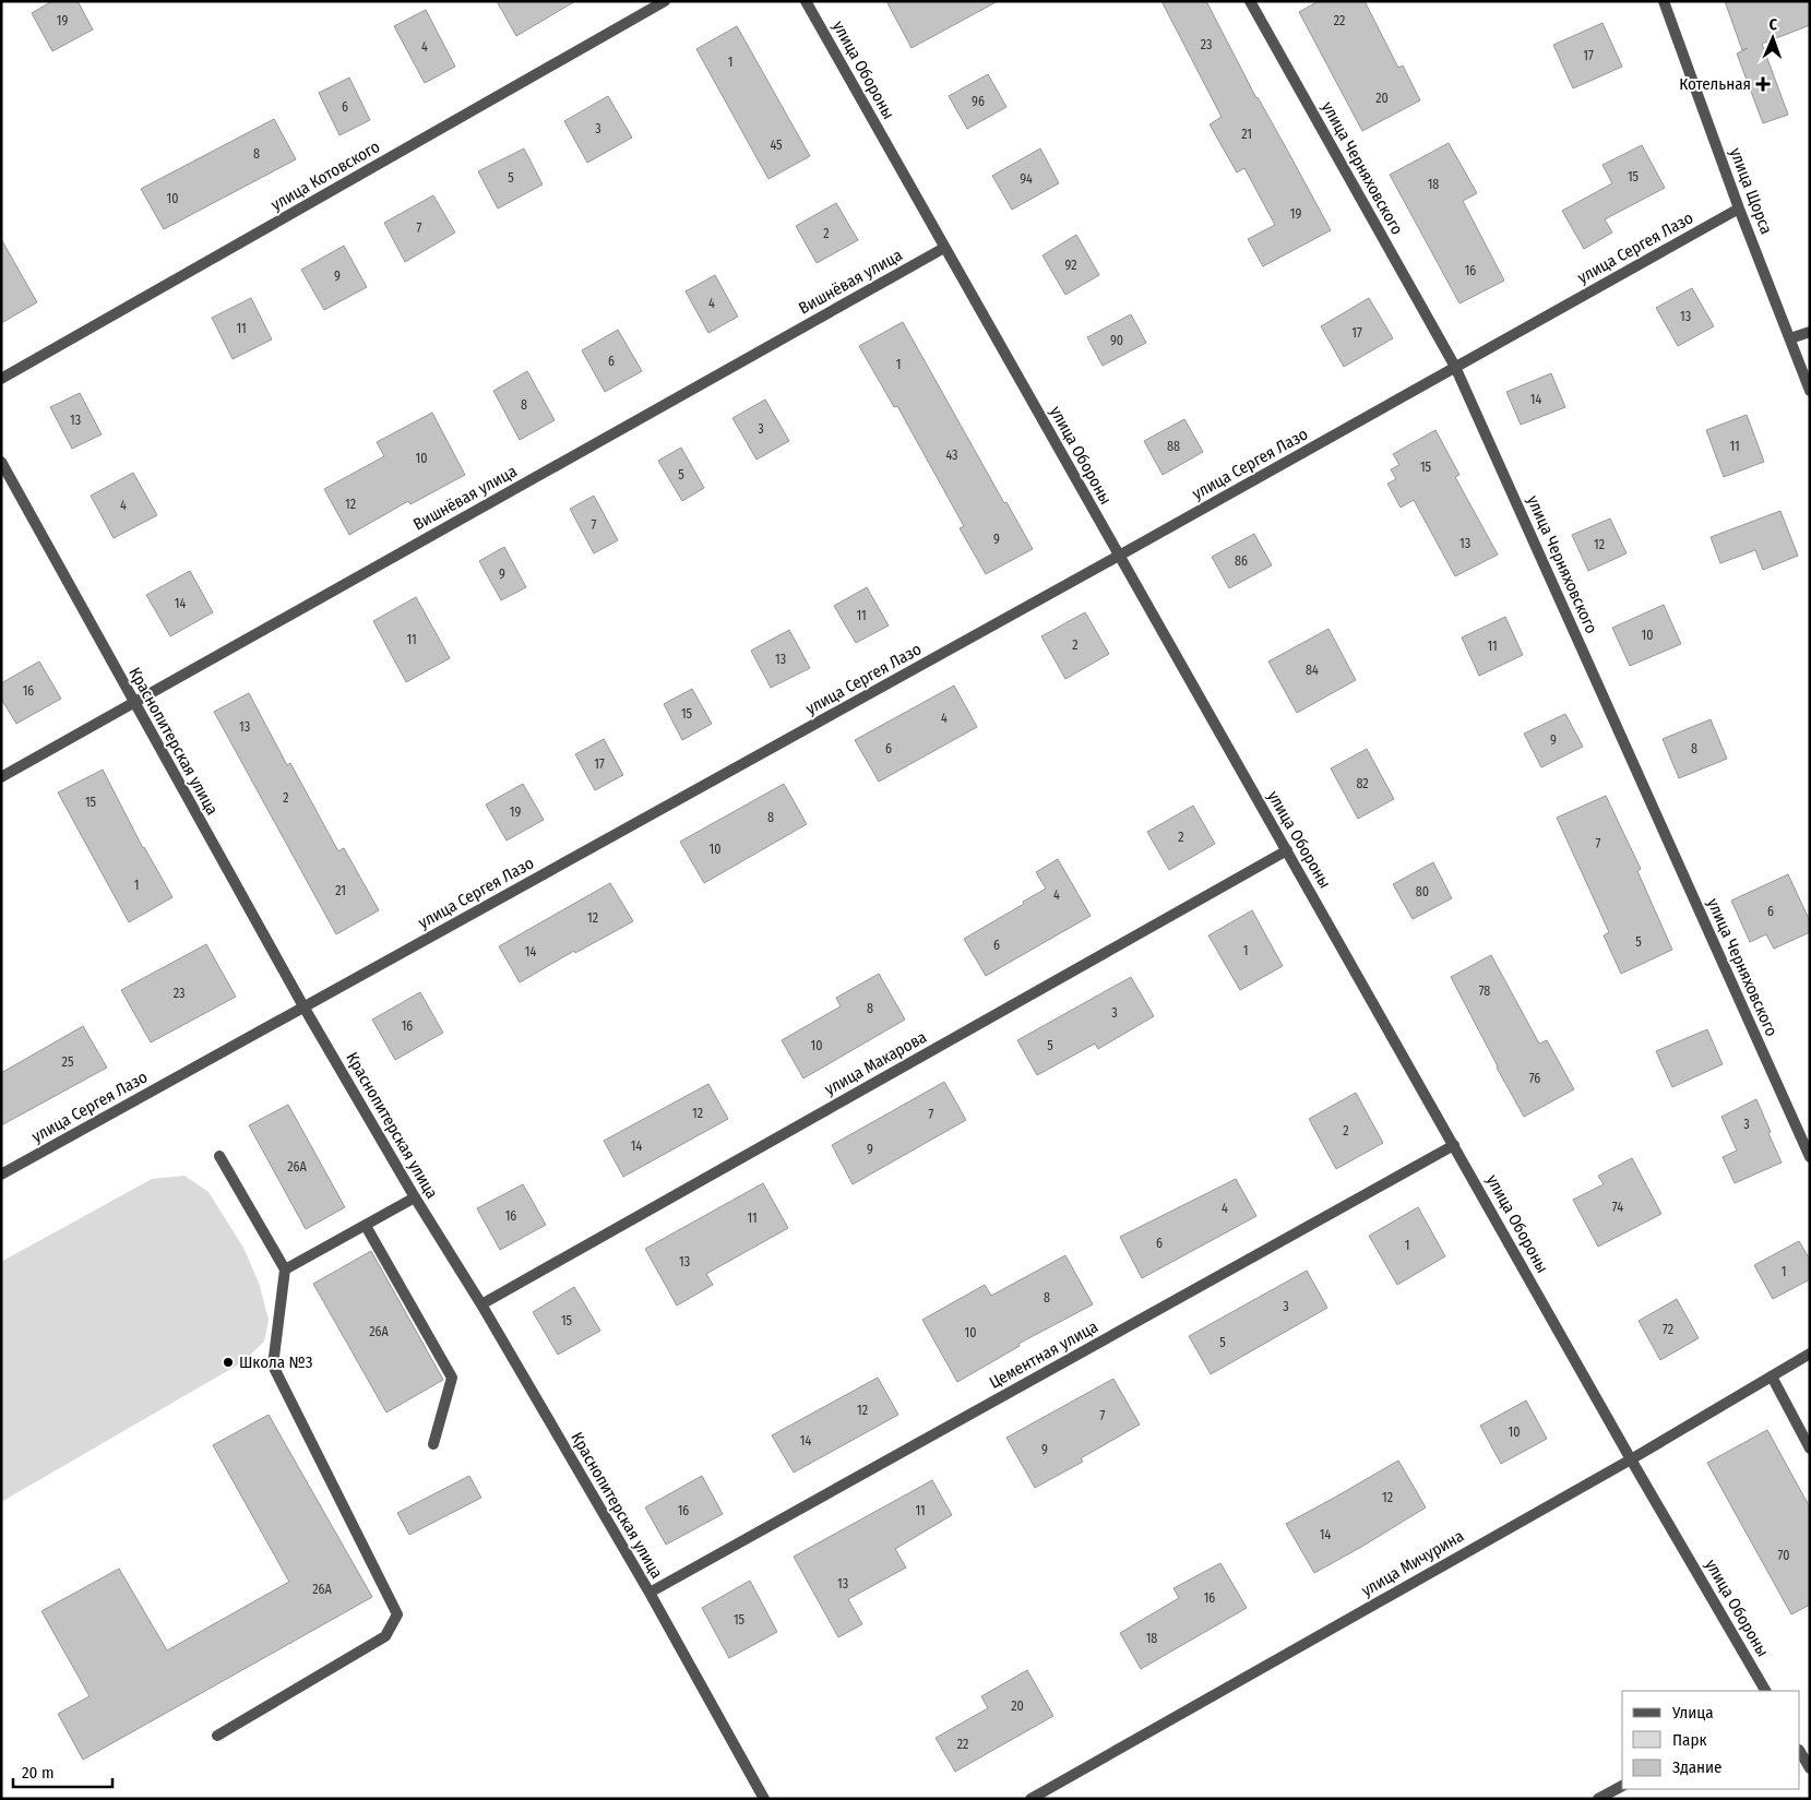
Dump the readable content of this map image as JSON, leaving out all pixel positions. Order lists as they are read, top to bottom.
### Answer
{
  "streets": {
    "street": [
      "улица Обороны",
      "улица Черняховского",
      "улица Котовского",
      "улица Щорса",
      "улица Сергея Лазо",
      "Вишнёвая улица",
      "Краснопитерская улица",
      "улица Макарова",
      "Цементная улица",
      "улица Мичурина"
    ]
  },
  "crossings": [
    ["улица Обороны", "улица Сергея Лазо"],
    ["улица Обороны", "Вишнёвая улица"],
    ["улица Обороны", "улица Макарова"],
    ["улица Обороны", "Цементная улица"],
    ["улица Обороны", "улица Мичурина"],
    ["улица Черняховского", "улица Сергея Лазо"],
    ["улица Щорса", "улица Сергея Лазо"],
    ["улица Сергея Лазо", "Краснопитерская улица"],
    ["Вишнёвая улица", "Краснопитерская улица"],
    ["Краснопитерская улица", "улица Макарова"],
    ["Краснопитерская улица", "Цементная улица"]
  ],
  "places": {
    "health": ["Котельная"],
    "other": ["Школа №3"]
  },
  "house_numbers": [
    "19",
    "22",
    "23",
    "4",
    "17",
    "1",
    "20",
    "96",
    "6",
    "3",
    "21",
    "45",
    "8",
    "15",
    "5",
    "94",
    "18",
    "10",
    "19",
    "7",
    "2",
    "92",
    "16",
    "9",
    "4",
    "13",
    "11",
    "17",
    "90",
    "6",
    "1",
    "14",
    "8",
    "13",
    "3",
    "88",
    "11",
    "43",
    "10",
    "15",
    "5",
    "12",
    "4",
    "7",
    "9",
    "13",
    "12",
    "86",
    "9",
    "14",
    "11",
    "10",
    "11",
    "2",
    "11",
    "13",
    "84",
    "16",
    "15",
    "4",
    "13",
    "9",
    "6",
    "8",
    "17",
    "82",
    "2",
    "15",
    "19",
    "8",
    "2",
    "7",
    "10",
    "1",
    "21",
    "80",
    "4",
    "6",
    "12",
    "5",
    "6",
    "1",
    "14",
    "78",
    "23",
    "8",
    "3",
    "16",
    "10",
    "5",
    "25",
    "76",
    "12",
    "7",
    "3",
    "2",
    "14",
    "9",
    "26А",
    "74",
    "4",
    "16",
    "11",
    "6",
    "1",
    "13",
    "1",
    "8",
    "3",
    "15",
    "72",
    "26А",
    "10",
    "5",
    "12",
    "7",
    "10",
    "14",
    "9",
    "12",
    "16",
    "11",
    "14",
    "70",
    "13",
    "26А",
    "16",
    "15",
    "18",
    "20",
    "22"
  ],
  "legend": ["Улица", "Парк", "Здание"],
  "scale_bar": "20 m",
  "north": "top"
}
